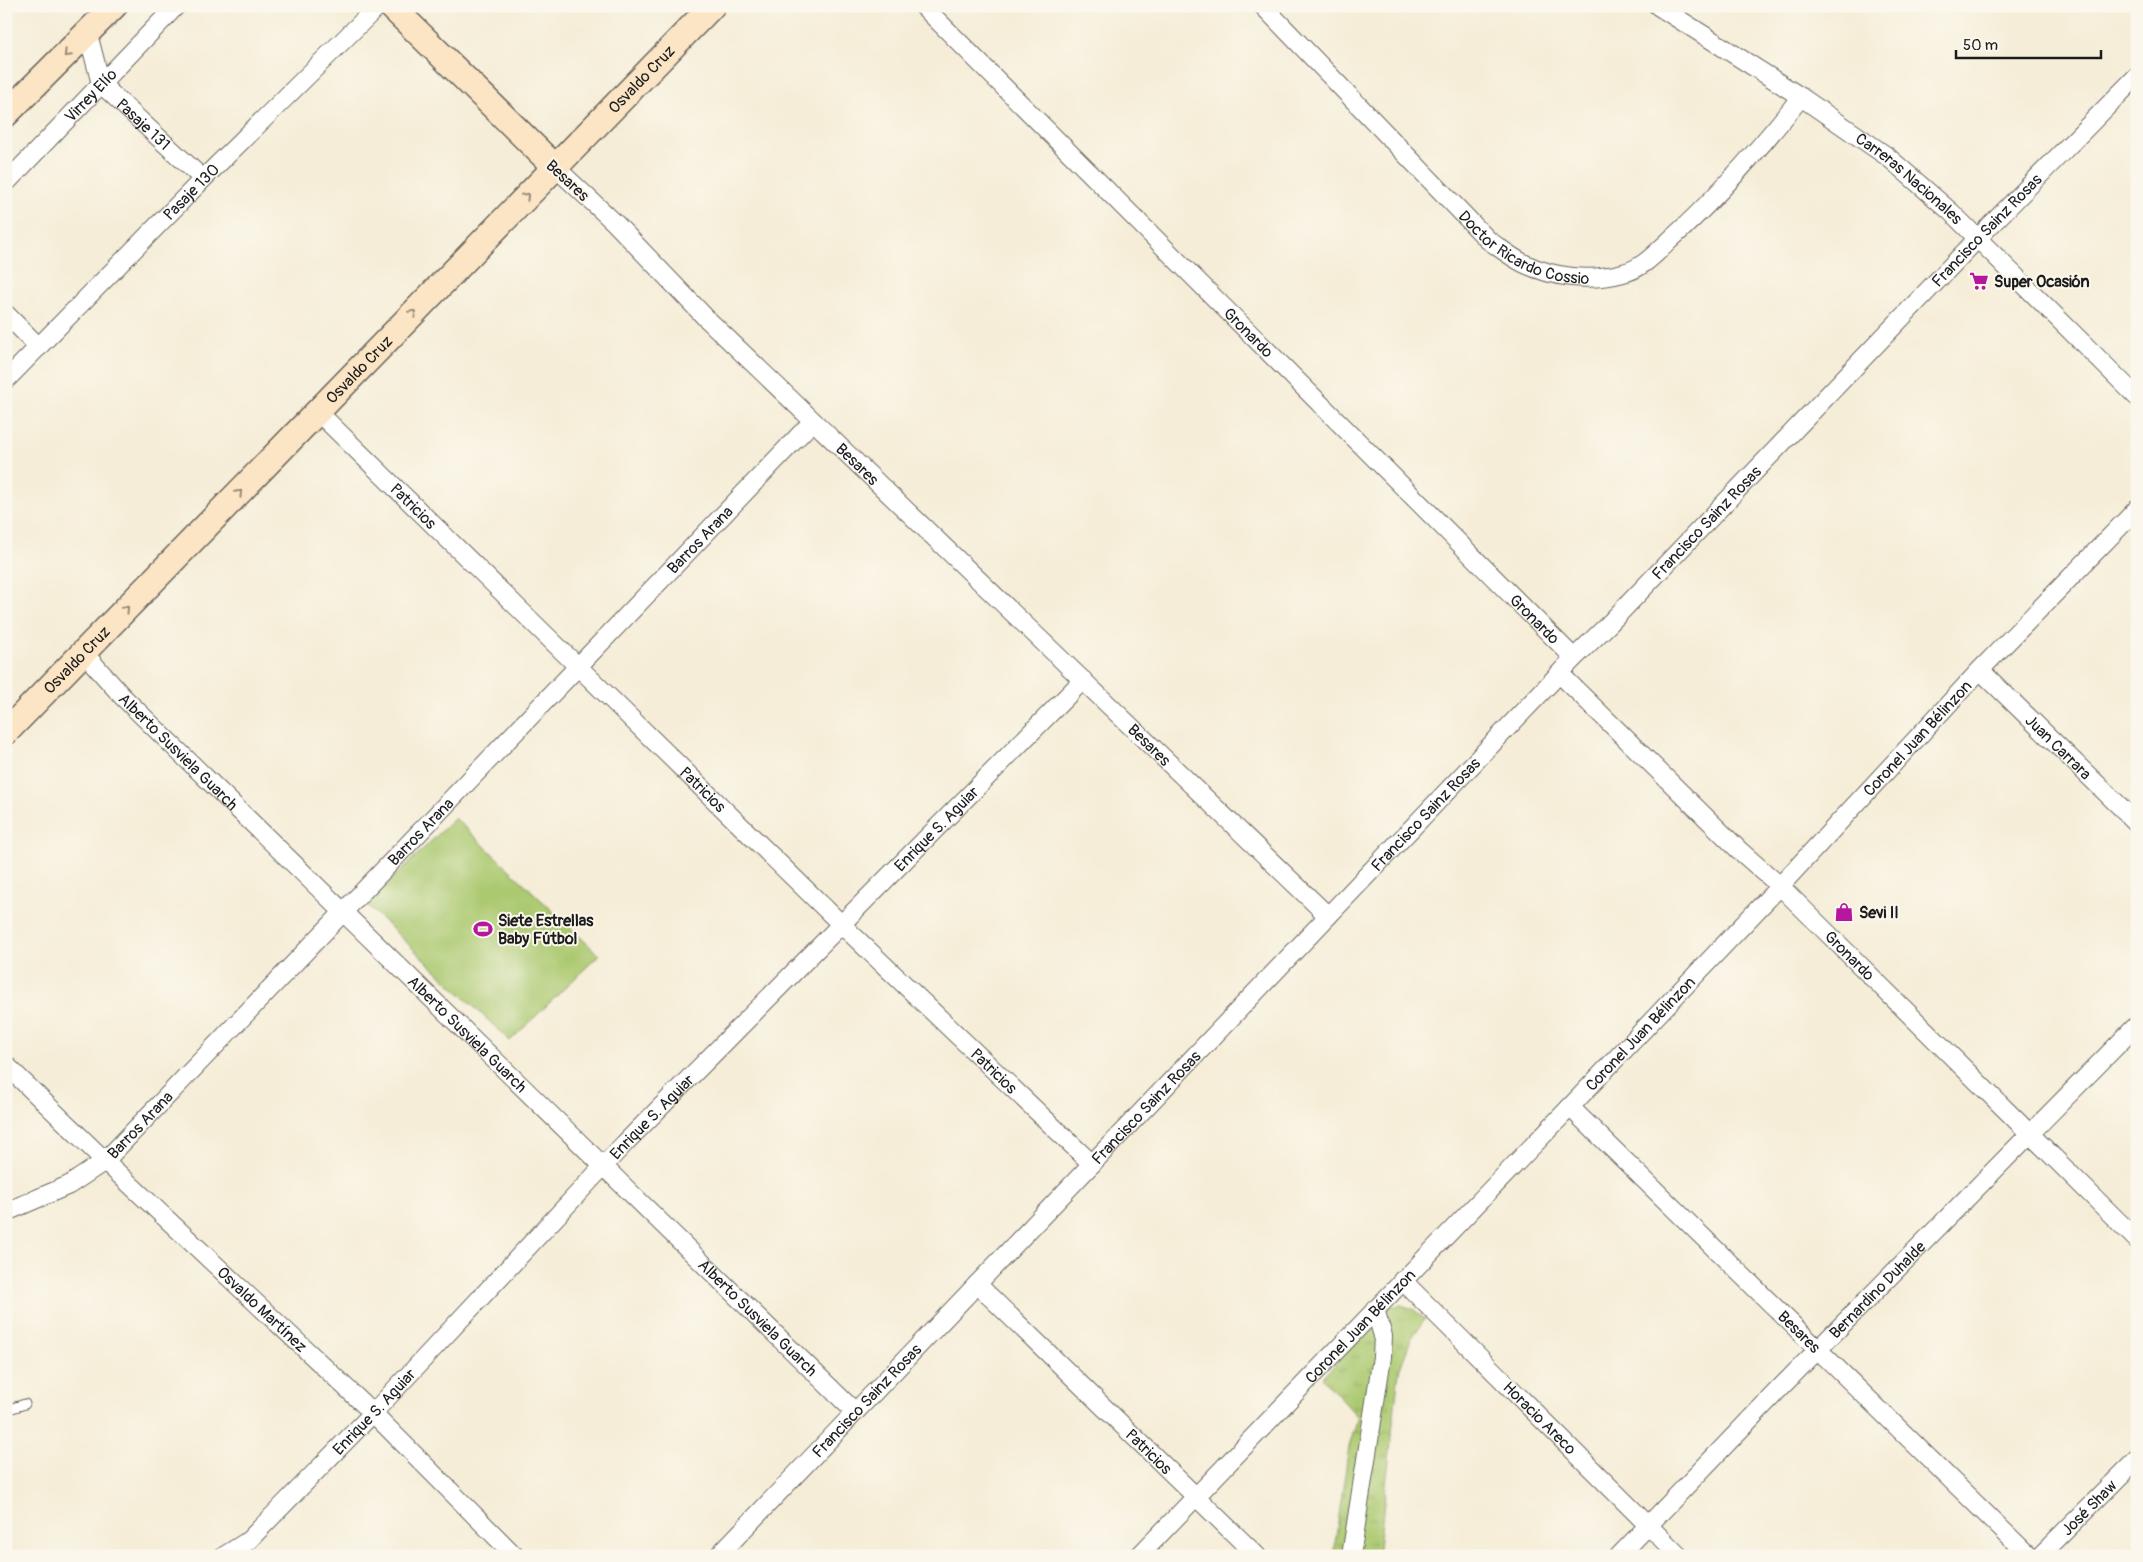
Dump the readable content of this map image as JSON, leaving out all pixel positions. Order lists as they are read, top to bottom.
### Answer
{
  "streets": {
    "street": [
      "Osvaldo Cruz",
      "Virrey Elío",
      "Pasaje 131",
      "Carreras Nacionales",
      "Besares",
      "Pasaje 130",
      "Francisco Sainz Rosas",
      "Doctor Ricardo Cossio",
      "Gronardo",
      "Patricios",
      "Barros Arana",
      "Coronel Juan Bélinzon",
      "Juan Carrara",
      "Alberto Susviela Guarch",
      "Enrique S. Aguiar",
      "Bernardino Duhalde",
      "Osvaldo Martínez",
      "Horacio Areco",
      "José Shaw"
    ]
  },
  "crossings": [
    ["Osvaldo Cruz", "Besares"],
    ["Osvaldo Cruz", "Patricios"],
    ["Osvaldo Cruz", "Alberto Susviela Guarch"],
    ["Virrey Elío", "Pasaje 131"],
    ["Pasaje 131", "Pasaje 130"],
    ["Carreras Nacionales", "Francisco Sainz Rosas"],
    ["Carreras Nacionales", "Doctor Ricardo Cossio"],
    ["Besares", "Francisco Sainz Rosas"],
    ["Besares", "Barros Arana"],
    ["Besares", "Coronel Juan Bélinzon"],
    ["Besares", "Enrique S. Aguiar"],
    ["Besares", "Bernardino Duhalde"],
    ["Francisco Sainz Rosas", "Gronardo"],
    ["Francisco Sainz Rosas", "Patricios"],
    ["Francisco Sainz Rosas", "Alberto Susviela Guarch"],
    ["Gronardo", "Coronel Juan Bélinzon"],
    ["Gronardo", "Bernardino Duhalde"],
    ["Patricios", "Barros Arana"],
    ["Patricios", "Coronel Juan Bélinzon"],
    ["Patricios", "Enrique S. Aguiar"],
    ["Barros Arana", "Alberto Susviela Guarch"],
    ["Barros Arana", "Osvaldo Martínez"],
    ["Coronel Juan Bélinzon", "Juan Carrara"],
    ["Coronel Juan Bélinzon", "Horacio Areco"],
    ["Alberto Susviela Guarch", "Enrique S. Aguiar"],
    ["Enrique S. Aguiar", "Osvaldo Martínez"],
    ["Bernardino Duhalde", "Horacio Areco"]
  ],
  "one_way": ["Osvaldo Cruz"],
  "places": {
    "supermarket": ["Super Ocasión"],
    "shop": ["Sevi II"],
    "sports": ["Siete Estrellas Baby Fútbol"]
  },
  "scale_bar": "50 m"
}
